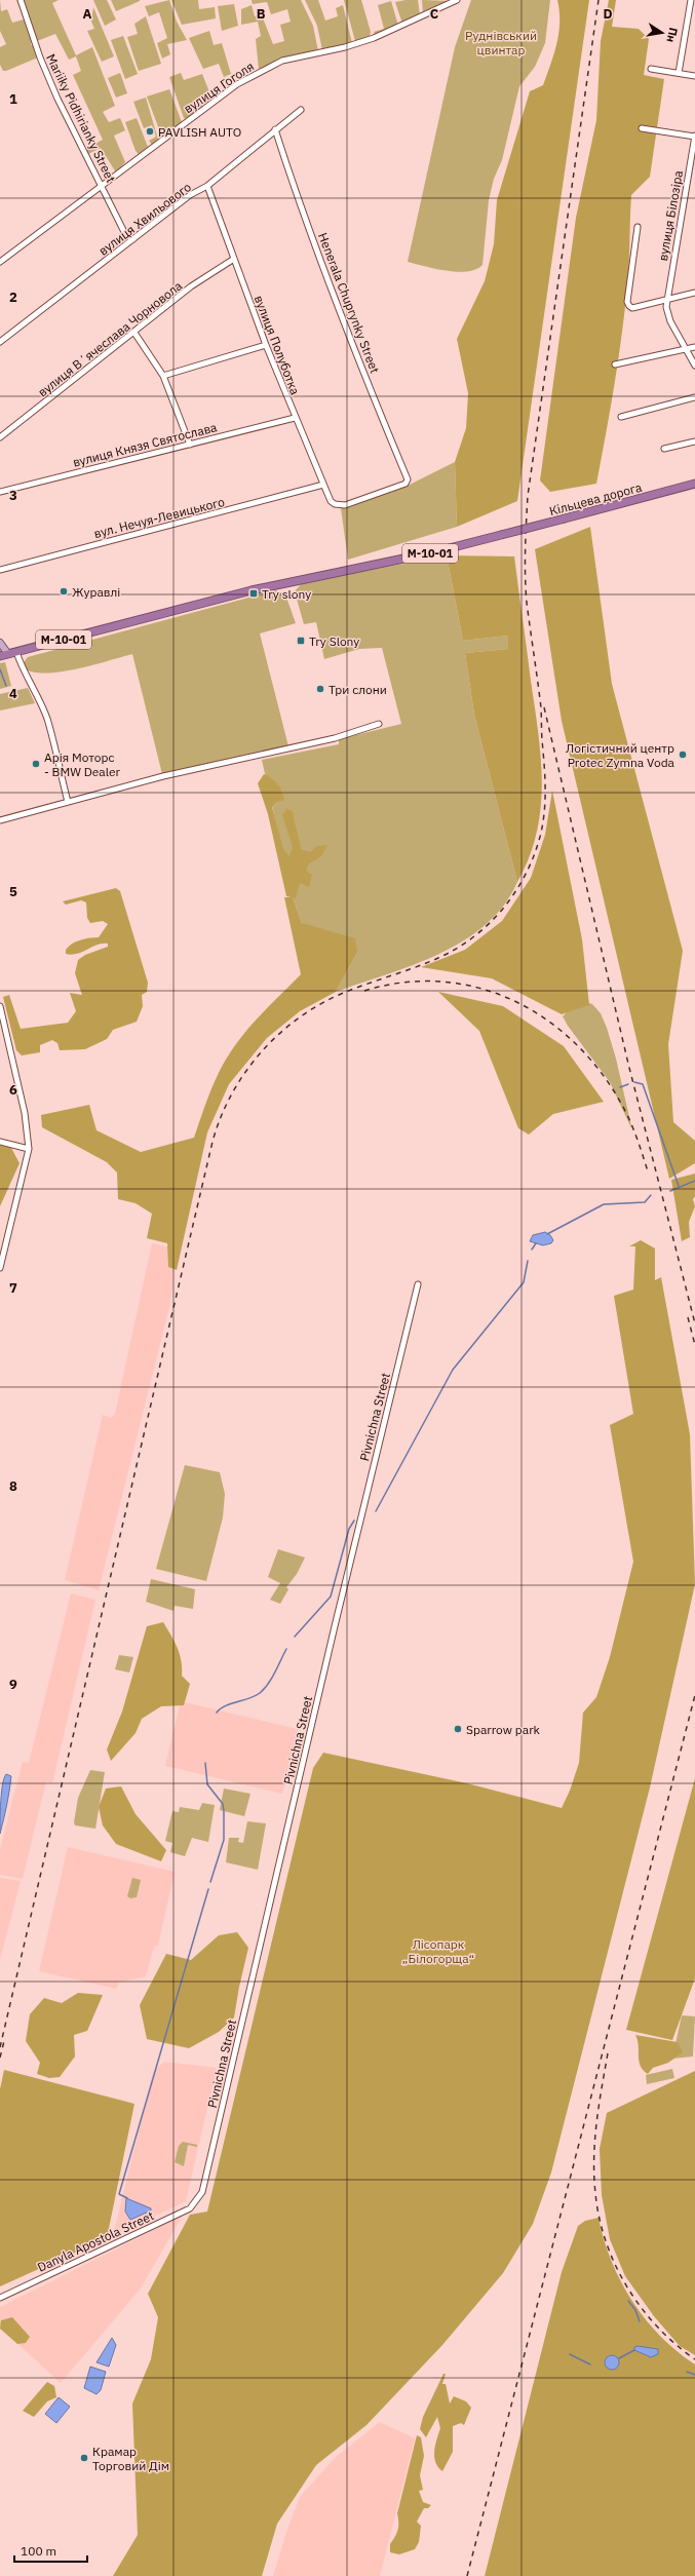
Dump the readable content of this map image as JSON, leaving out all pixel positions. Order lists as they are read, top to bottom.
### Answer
{
  "streets": {
    "highway": ["Кільцева дорога", "М-10-01"],
    "street": [
      "вулиця Гоголя",
      "Mariiky Pidhirianky Street",
      "вулиця Білозіра",
      "вулиця Хвильового",
      "Henerala Chuprynky Street",
      "вулиця Вʼячеслава Чорновола",
      "вулиця Полуботка",
      "вулиця Князя Святослава",
      "вул. Нечуя-Левицького",
      "Pivnichna Street",
      "Danyla Apostola Street"
    ]
  },
  "crossings": [
    ["вулиця Гоголя", "Mariiky Pidhirianky Street"],
    ["Mariiky Pidhirianky Street", "вулиця Хвильового"],
    ["вулиця Хвильового", "Henerala Chuprynky Street"],
    ["вулиця Хвильового", "вулиця Полуботка"],
    ["Henerala Chuprynky Street", "вулиця Полуботка"],
    ["вулиця Вʼячеслава Чорновола", "вулиця Полуботка"],
    ["вулиця Полуботка", "вулиця Князя Святослава"],
    ["вулиця Полуботка", "вул. Нечуя-Левицького"],
    ["Кільцева дорога", "М-10-01"],
    ["Pivnichna Street", "Danyla Apostola Street"]
  ],
  "parks": ["Руднівський цвинтар", "Лісопарк „Білогорща“"],
  "places": {
    "other": [
      "PAVLISH AUTO",
      "Журавлі",
      "Три слони",
      "Логістичний центр Protec Zymna Voda",
      "Арія Моторс - BMW Dealer",
      "Sparrow park",
      "Крамар Торговий Дім"
    ],
    "transit": ["Try slony", "Try Slony"]
  },
  "scale_bar": "100 m",
  "north": "right",
  "grid": {
    "columns": [
      "A",
      "B",
      "C",
      "D"
    ],
    "rows": [
      "1",
      "2",
      "3",
      "4",
      "5",
      "6",
      "7",
      "8",
      "9"
    ]
  }
}
